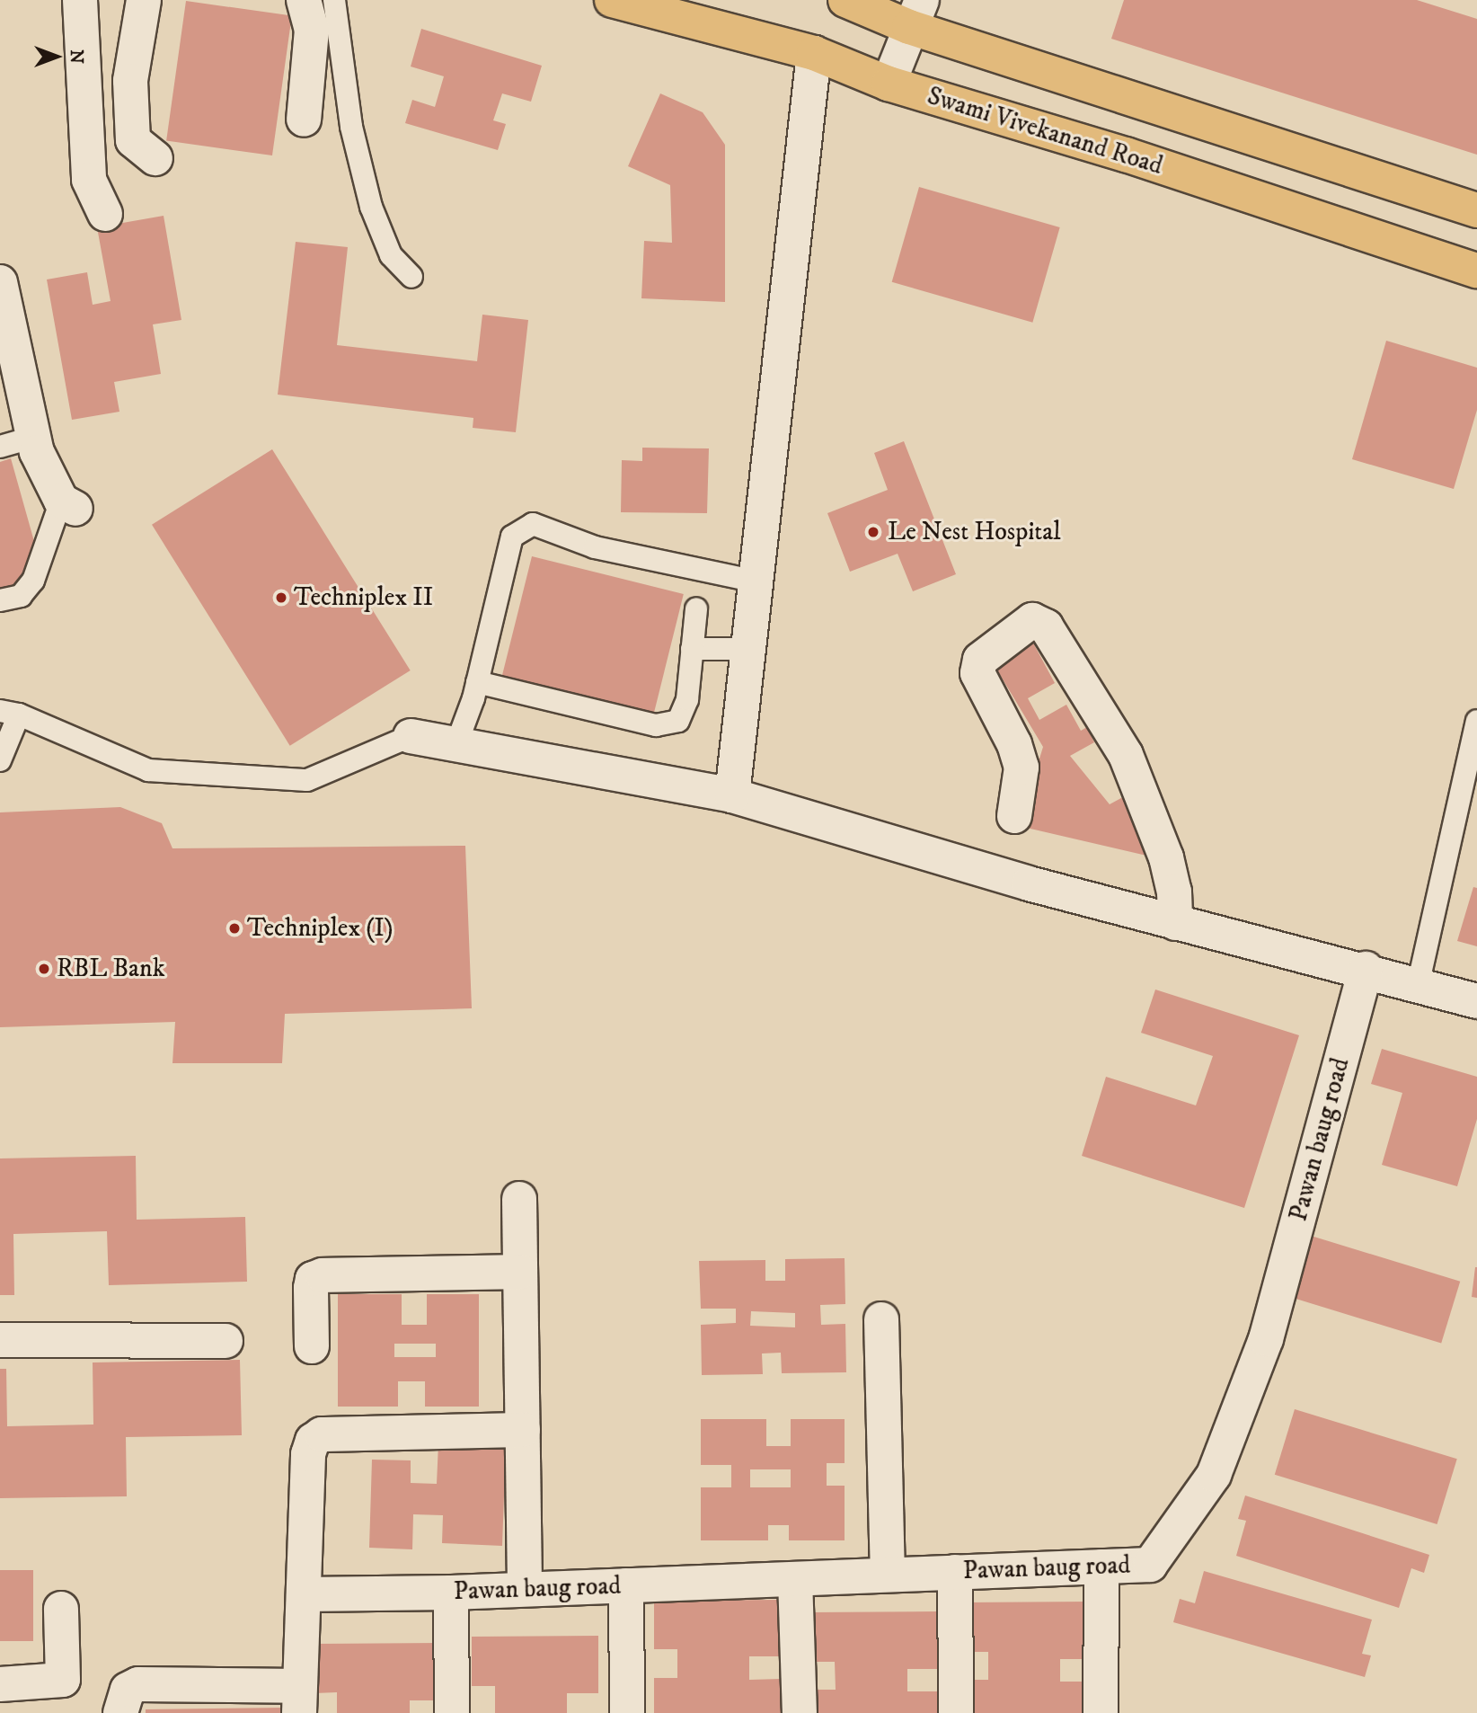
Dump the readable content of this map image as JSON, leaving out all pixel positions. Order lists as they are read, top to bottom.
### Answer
{
  "streets": {
    "main road": ["Swami Vivekanand Road"],
    "street": ["Pawan baug road"]
  },
  "places": [
    "Le Nest Hospital",
    "Techniplex II",
    "Techniplex (I)",
    "RBL Bank"
  ],
  "north": "right"
}
